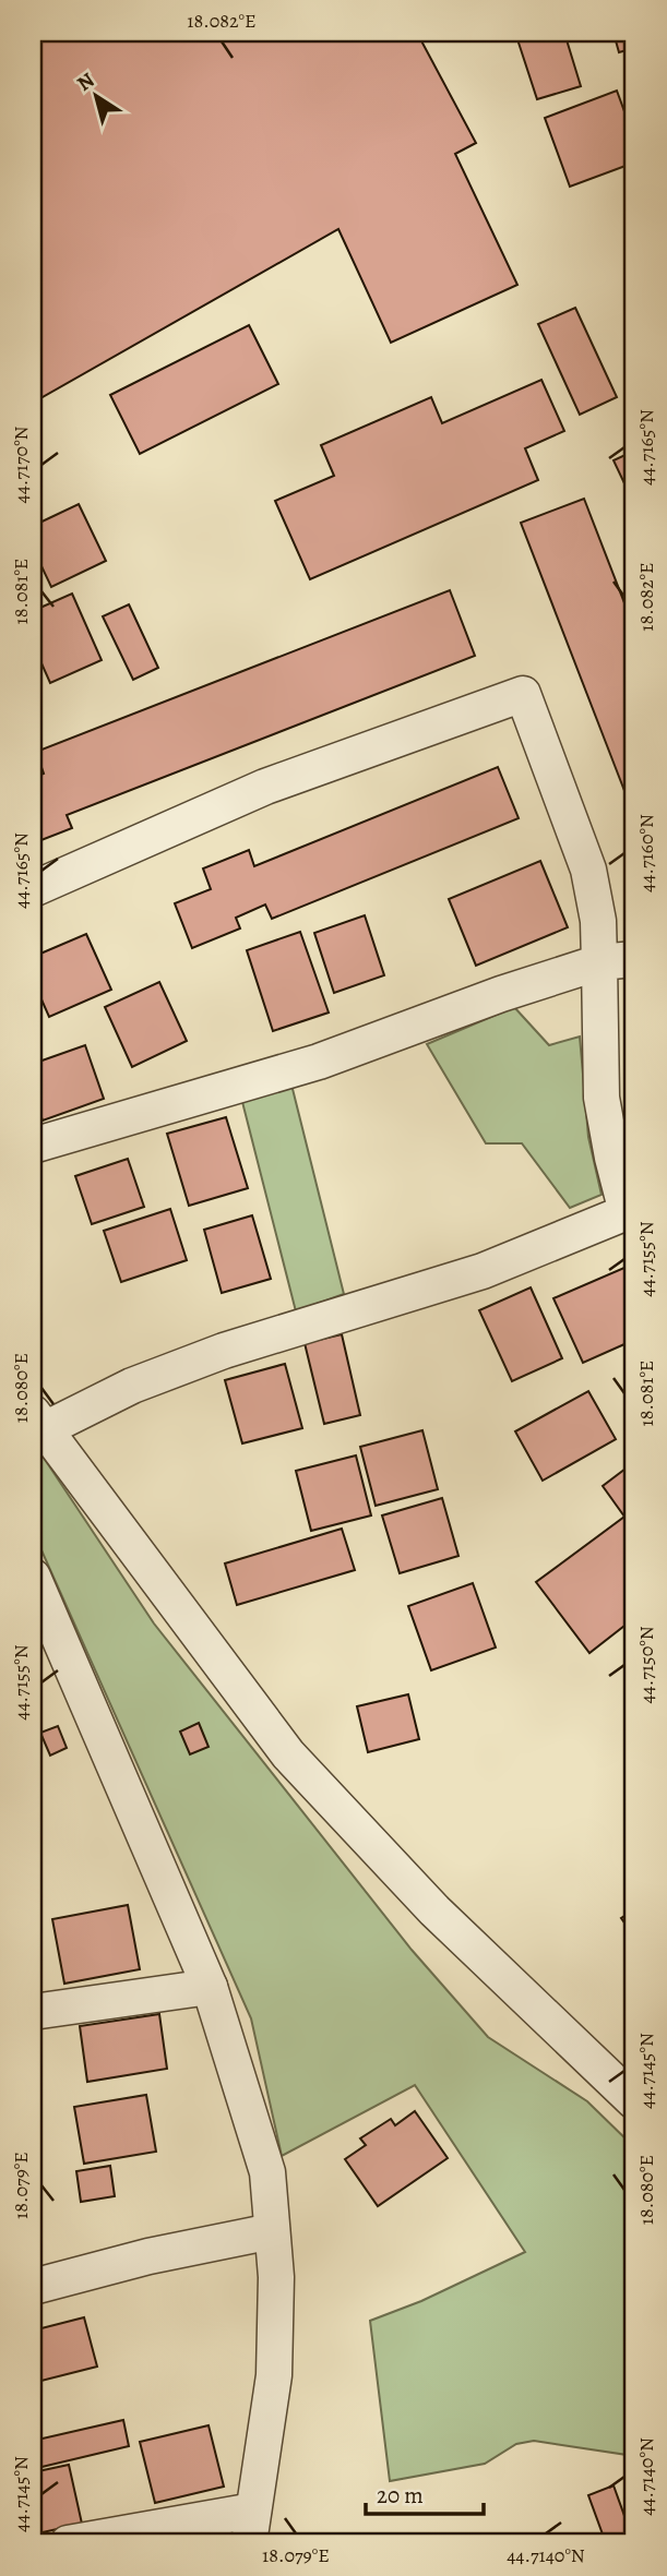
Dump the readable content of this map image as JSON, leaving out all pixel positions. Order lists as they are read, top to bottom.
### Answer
{
  "scale_bar": "20 m",
  "north": "top left",
  "coordinates": [
    "18.082°E",
    "44.7165°N",
    "44.7170°N",
    "18.081°E",
    "44.7160°N",
    "44.7155°N",
    "18.080°E",
    "44.7150°N",
    "44.7145°N",
    "18.079°E",
    "44.7140°N"
  ]
}
